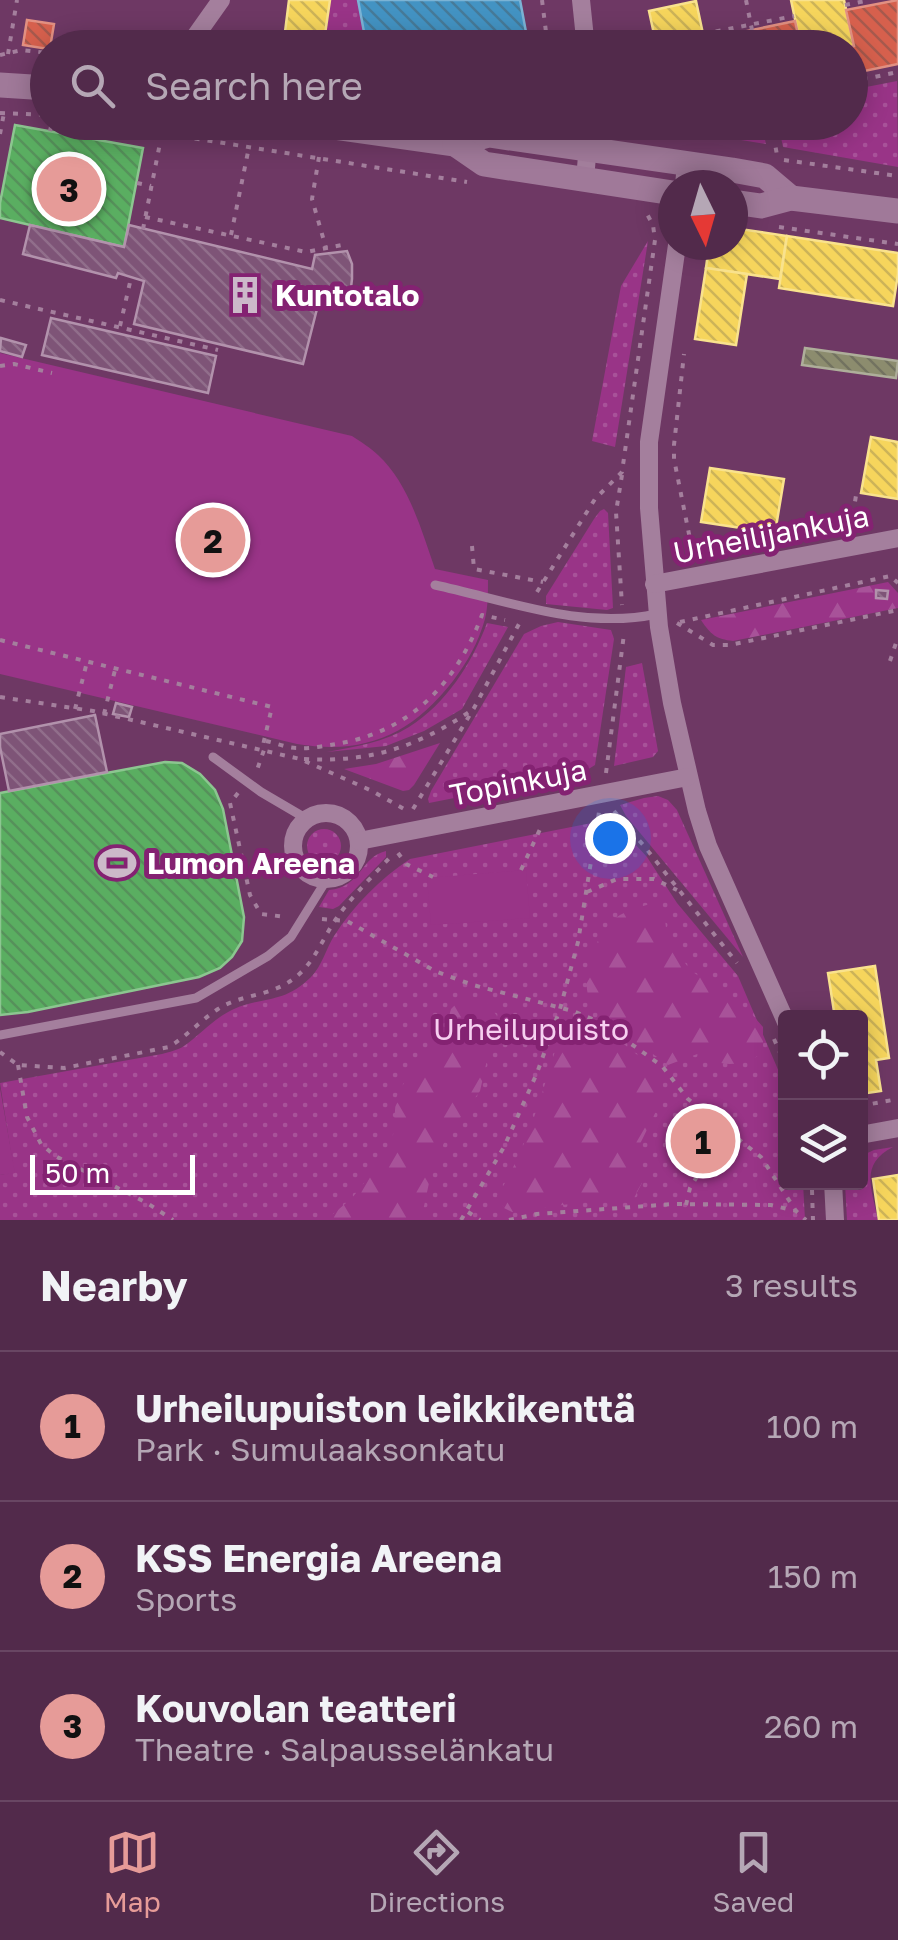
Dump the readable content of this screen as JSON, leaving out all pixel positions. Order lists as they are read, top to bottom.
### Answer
{
  "streets": {
    "street": ["Urheilijankuja", "Topinkuja"]
  },
  "parks": ["Urheilupuisto"],
  "places": {
    "building": ["Kuntotalo"],
    "sports": ["Lumon Areena"]
  },
  "scale_bar": "50 m",
  "north": "bottom",
  "page": {
    "search": "Search here",
    "pins": ["3", "2", "1"],
    "scale": "50 m",
    "heading": ["Nearby", "3 results"],
    "list": [
      {
        "mark": "1",
        "name": "Urheilupuiston leikkikenttä",
        "note": "Park · Sumulaaksonkatu",
        "value": "100 m"
      },
      {
        "mark": "2",
        "name": "KSS Energia Areena",
        "note": "Sports",
        "value": "150 m"
      },
      {
        "mark": "3",
        "name": "Kouvolan teatteri",
        "note": "Theatre · Salpausselänkatu",
        "value": "260 m"
      }
    ],
    "nav": ["Map", "Directions", "Saved"]
  }
}
